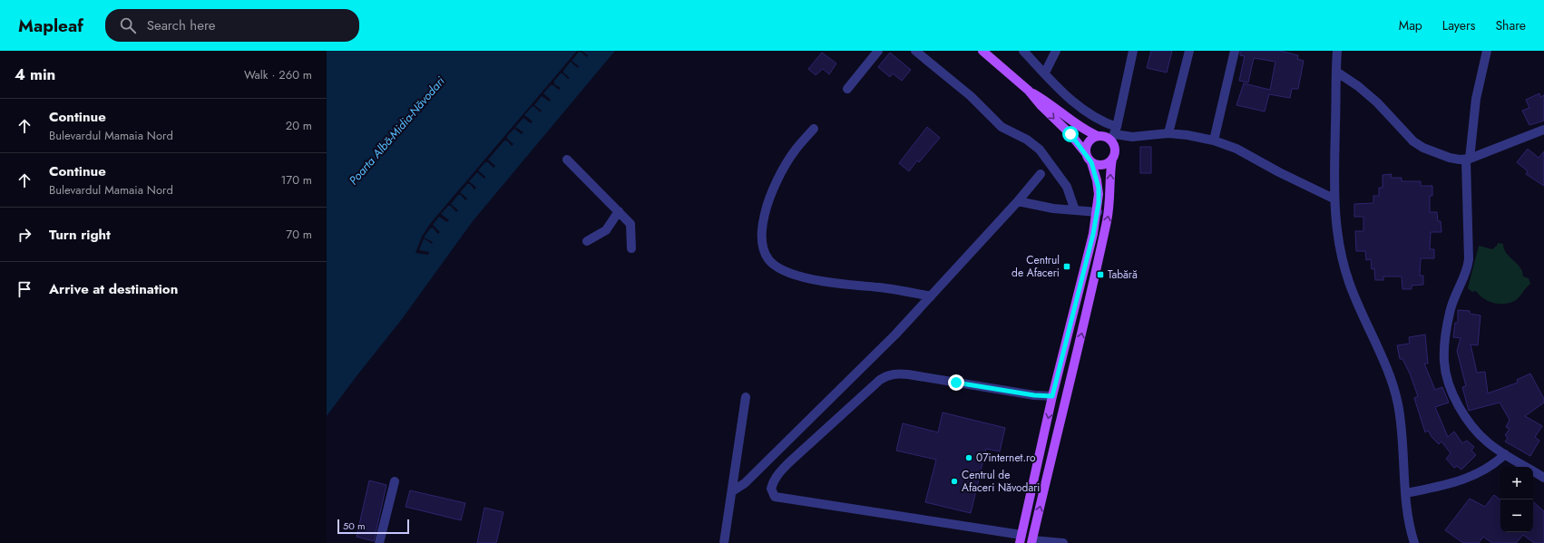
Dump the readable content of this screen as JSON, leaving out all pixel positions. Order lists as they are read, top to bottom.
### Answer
{
  "water": ["Poarta Albă-Midia-Năvodari"],
  "places": {
    "transit": ["Centrul de Afaceri", "Tabără"],
    "other": ["07internet.ro", "Centrul de Afaceri Năvodari"]
  },
  "scale_bar": "50 m",
  "page": {
    "header": "Mapleaf",
    "search": "Search here",
    "nav": ["Map", "Layers", "Share"],
    "heading": ["4 min", "Walk · 260 m"],
    "list": [
      ["Continue", "Bulevardul Mamaia Nord", "20 m"],
      ["Continue", "Bulevardul Mamaia Nord", "170 m"],
      ["Turn right", "70 m"],
      "Arrive at destination"
    ],
    "map_buttons": ["+", "−"],
    "scale": "50 m"
  }
}
